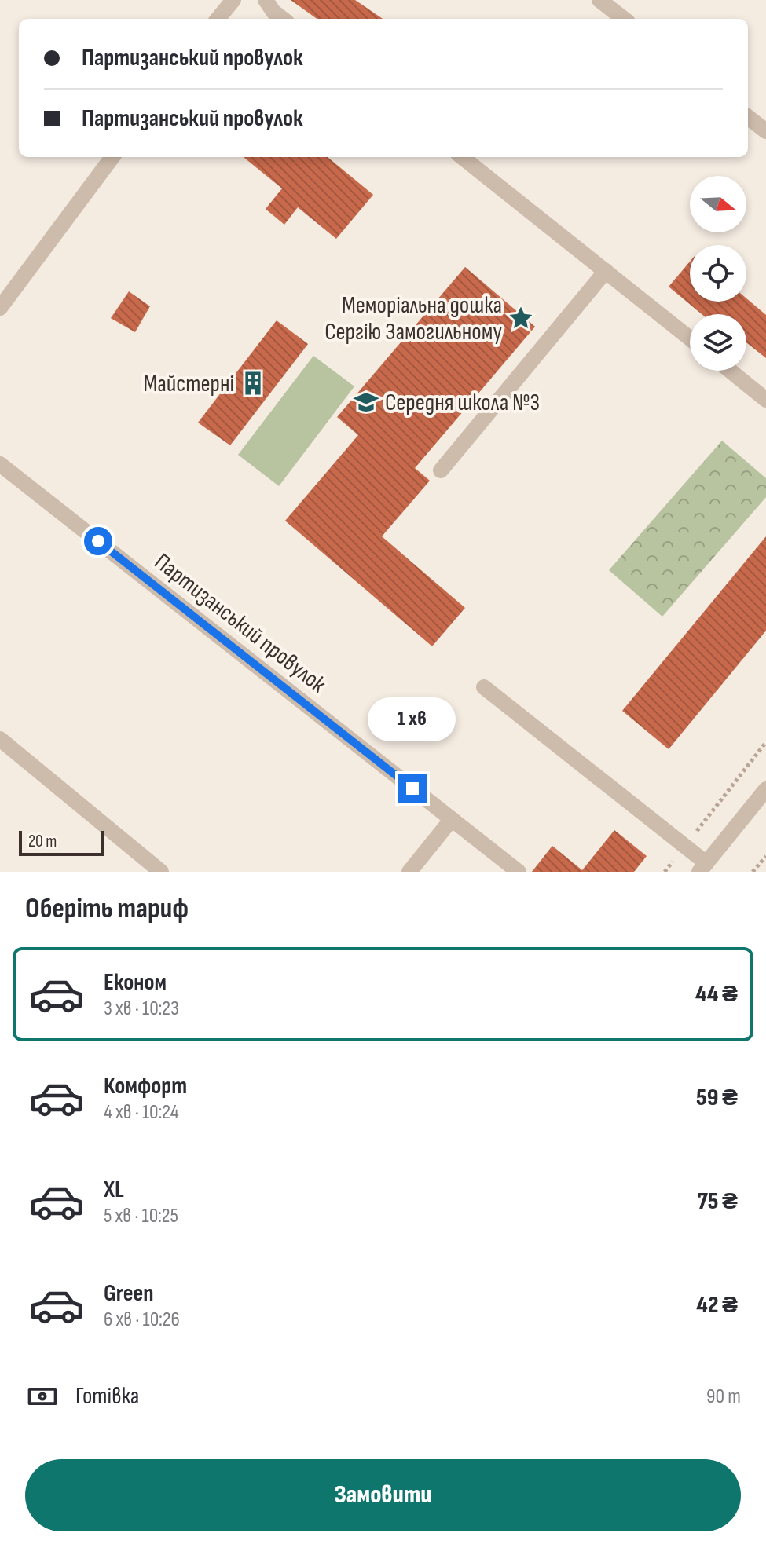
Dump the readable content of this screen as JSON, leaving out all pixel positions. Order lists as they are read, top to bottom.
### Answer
{
  "streets": {
    "street": ["Партизанський провулок"]
  },
  "places": {
    "place": ["Меморіальна дошка Сергію Замогильному"],
    "building": ["Майстерні"],
    "school or university": ["Середня школа №3"]
  },
  "scale_bar": "20 m",
  "north": "right",
  "page": {
    "banner": ["Партизанський провулок", "Партизанський провулок"],
    "bubble": "1 хв",
    "scale": "20 m",
    "heading": "Оберіть тариф",
    "list": [
      {
        "name": "Економ",
        "note": "3 хв · 10:23",
        "value": "44 ₴"
      },
      {
        "name": "Комфорт",
        "note": "4 хв · 10:24",
        "value": "59 ₴"
      },
      {
        "name": "XL",
        "note": "5 хв · 10:25",
        "value": "75 ₴"
      },
      {
        "name": "Green",
        "note": "6 хв · 10:26",
        "value": "42 ₴"
      }
    ],
    "pay": ["Готівка", "90 m"],
    "buttons": "Замовити"
  }
}
